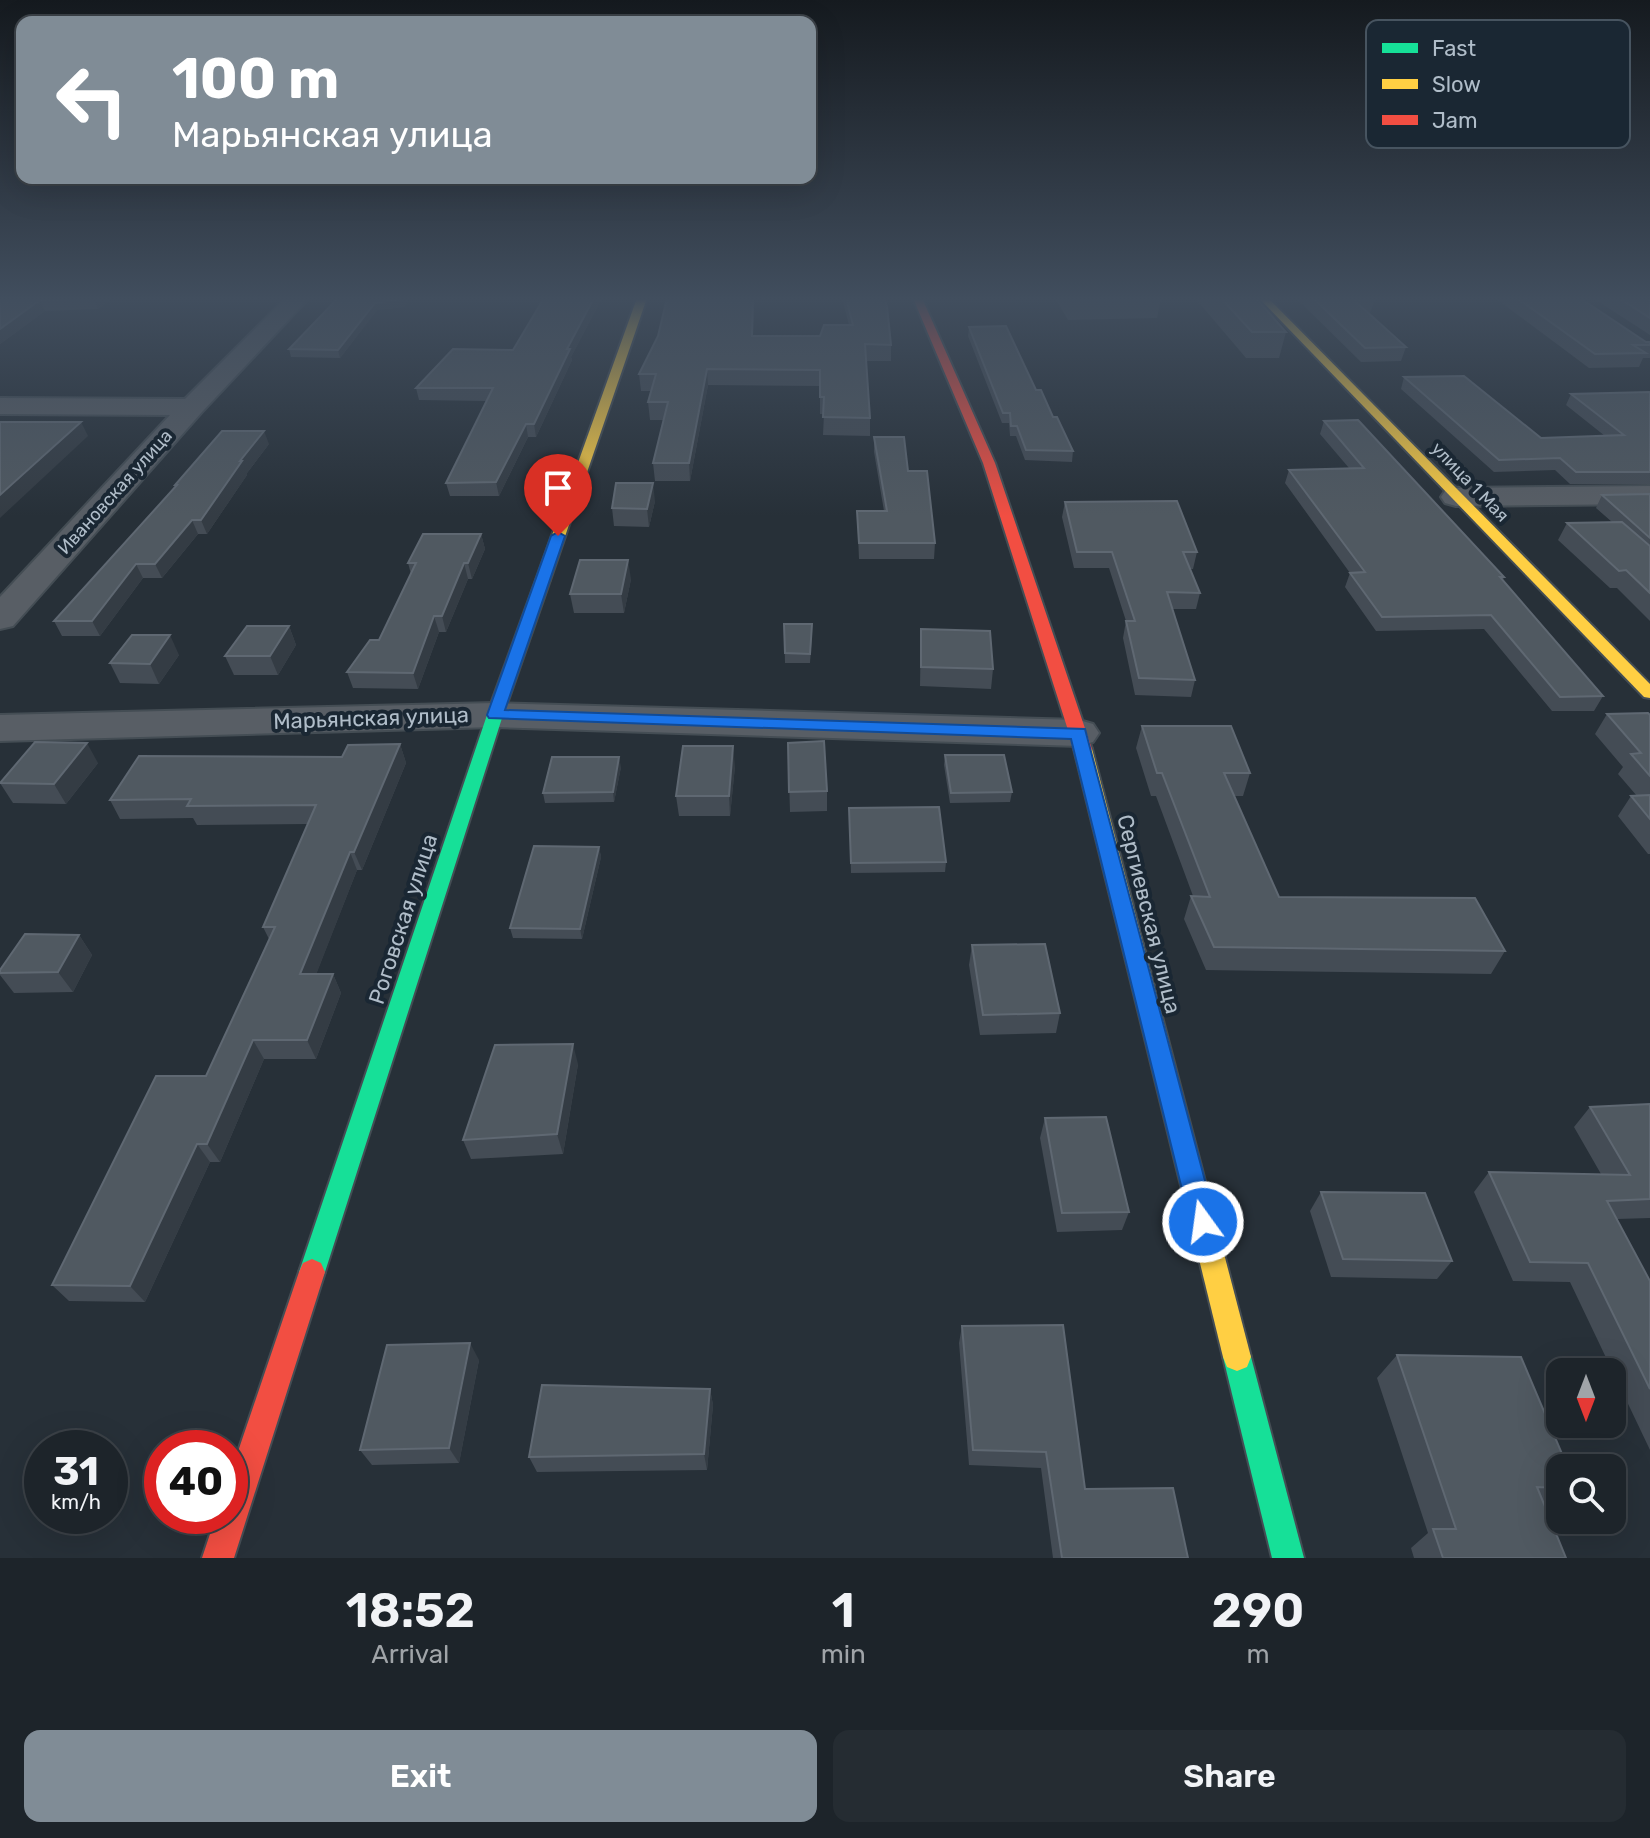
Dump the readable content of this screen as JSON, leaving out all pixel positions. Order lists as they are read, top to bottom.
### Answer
{
  "streets": {
    "street": [
      "улица 1 Мая",
      "Ивановская улица",
      "Марьянская улица",
      "Сергиевская улица",
      "Роговская улица"
    ]
  },
  "crossings": [
    ["Марьянская улица", "Сергиевская улица"],
    ["Марьянская улица", "Роговская улица"]
  ],
  "legend": ["Fast", "Slow", "Jam"],
  "north": "bottom",
  "page": {
    "turn": ["100 m", "Марьянская улица"],
    "speed": "31 km/h",
    "limit": "40",
    "eta": [
      "18:52",
      "Arrival",
      "1",
      "min",
      "290",
      "m"
    ],
    "buttons": ["Exit", "Share"]
  }
}
